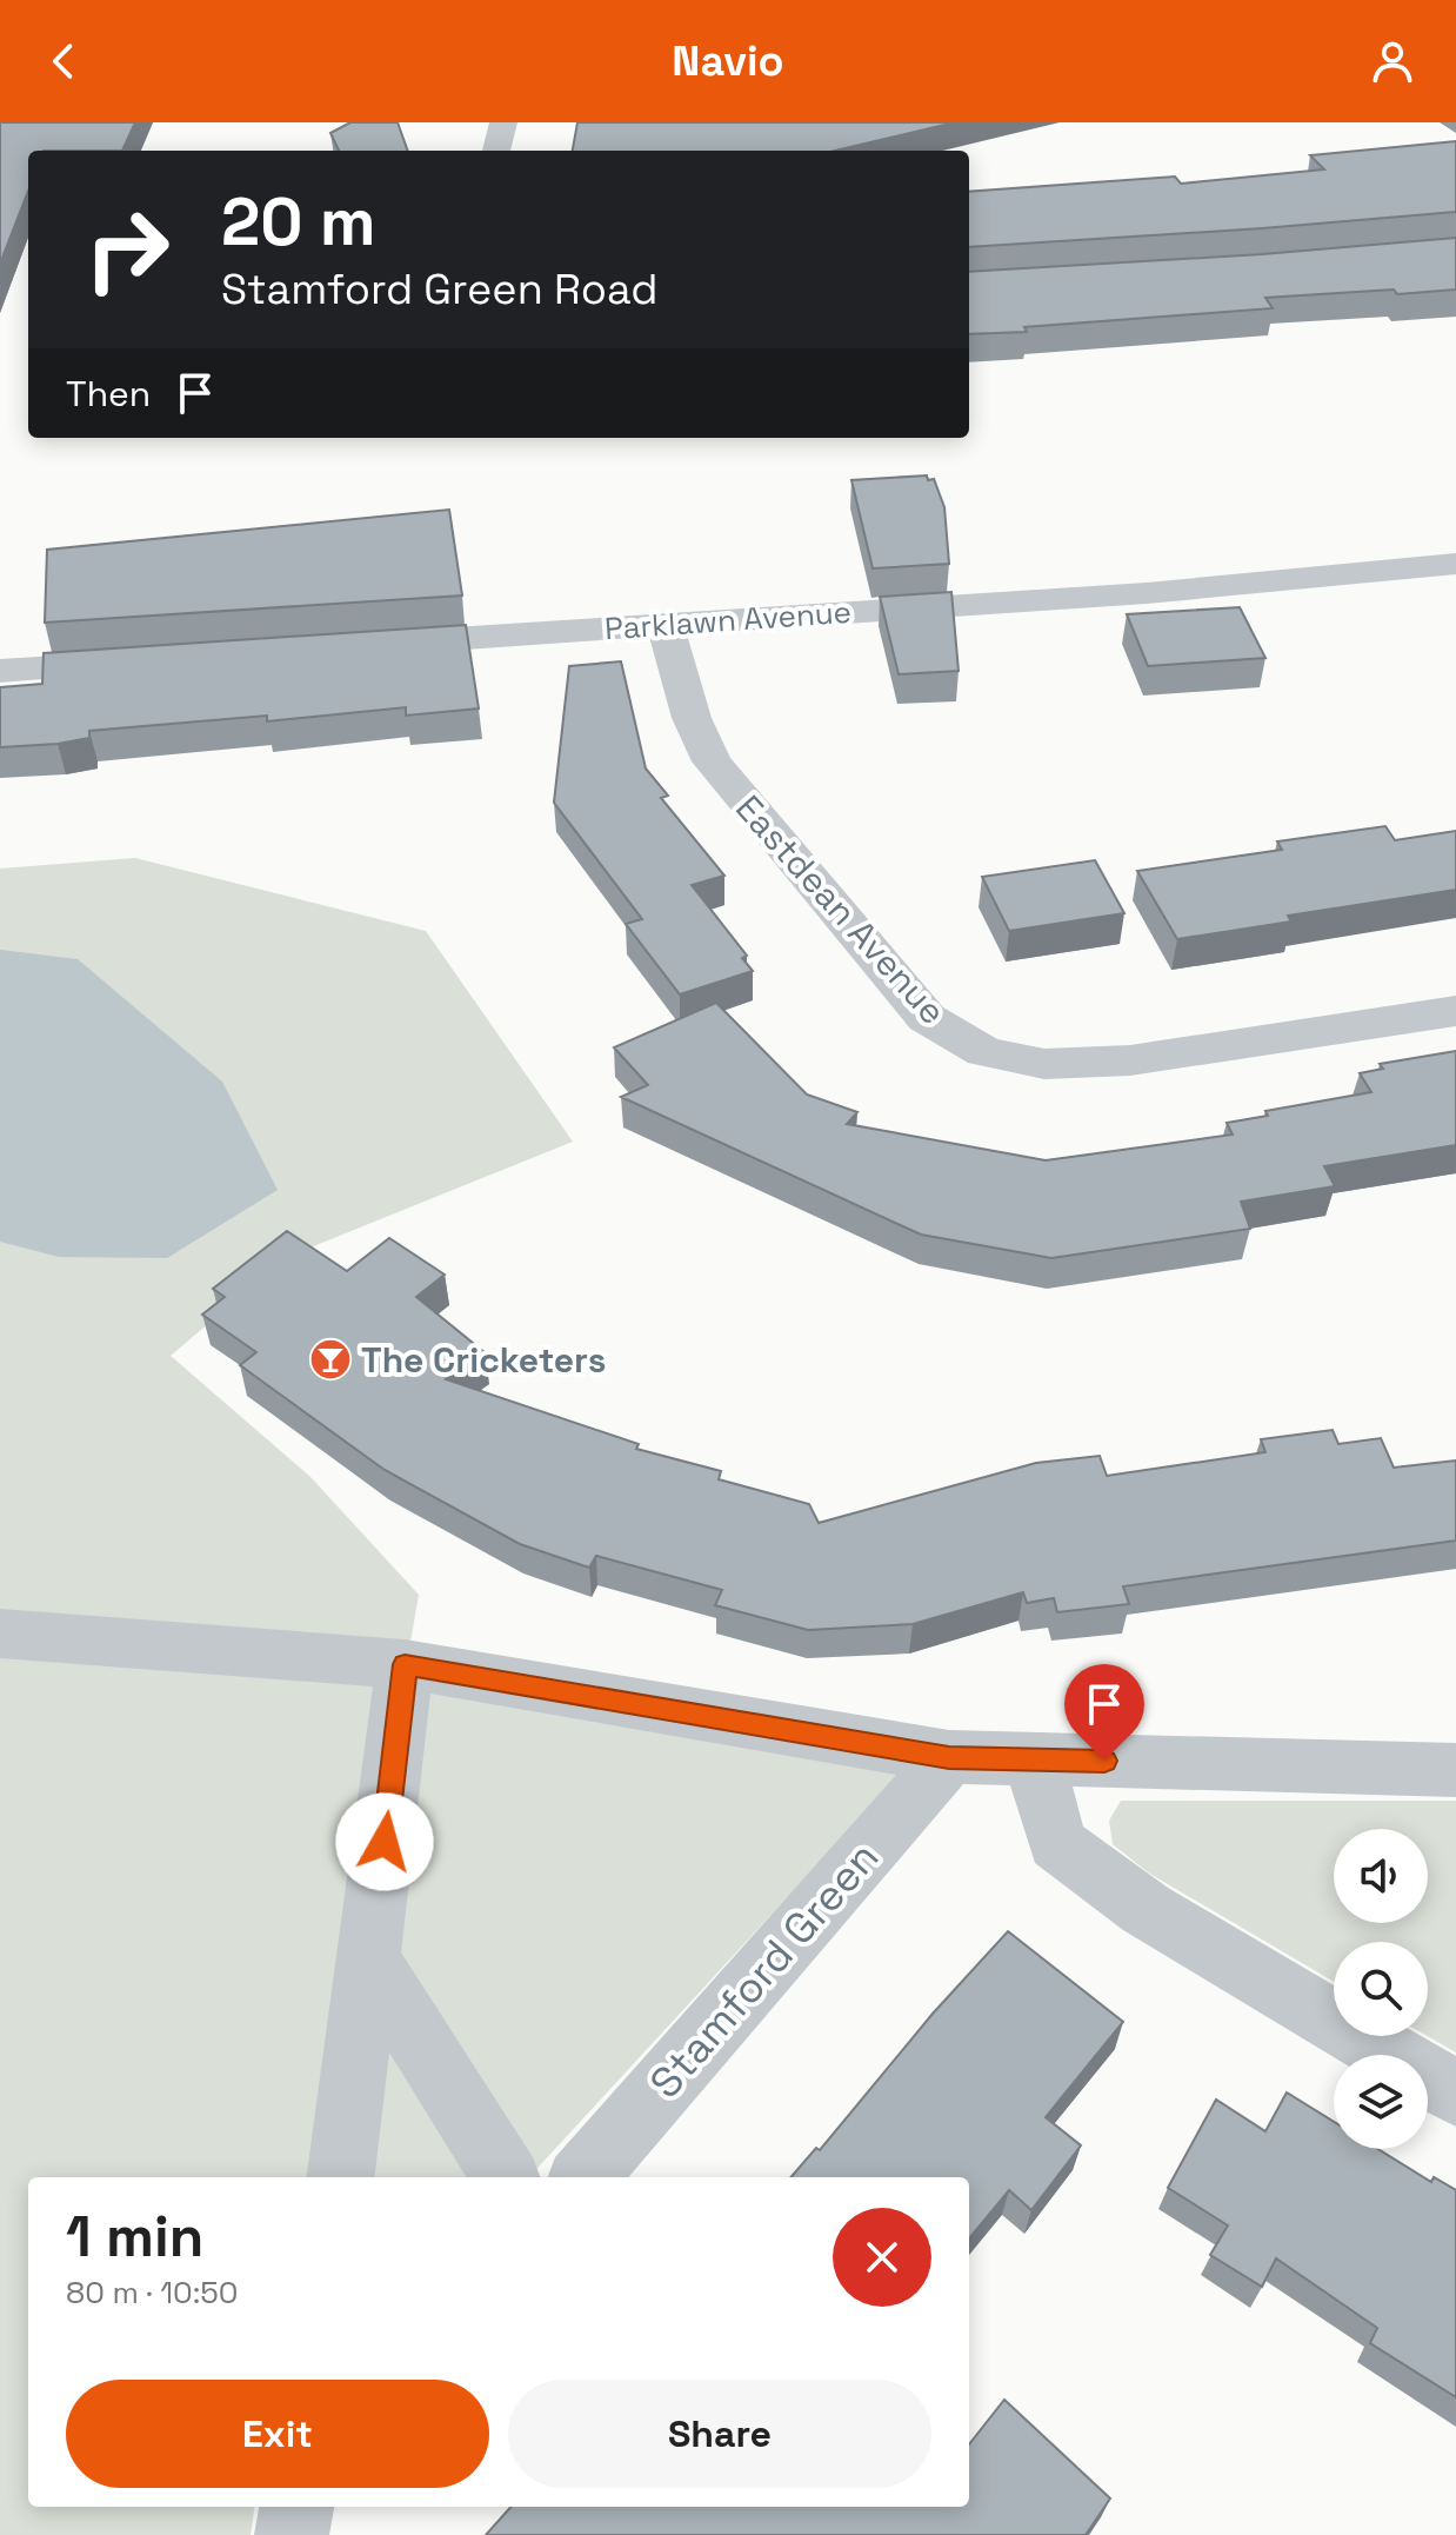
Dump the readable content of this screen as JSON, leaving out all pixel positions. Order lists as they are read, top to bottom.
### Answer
{
  "streets": {
    "street": ["Parklawn Avenue", "Eastdean Avenue", "Stamford Green"]
  },
  "crossings": [
    ["Parklawn Avenue", "Eastdean Avenue"]
  ],
  "places": {
    "bar": ["The Cricketers"]
  },
  "page": {
    "header": "Navio",
    "turn": ["20 m", "Stamford Green Road"],
    "then": "Then",
    "heading": ["1 min", "80 m · 10:50"],
    "buttons": ["Exit", "Share"]
  }
}
